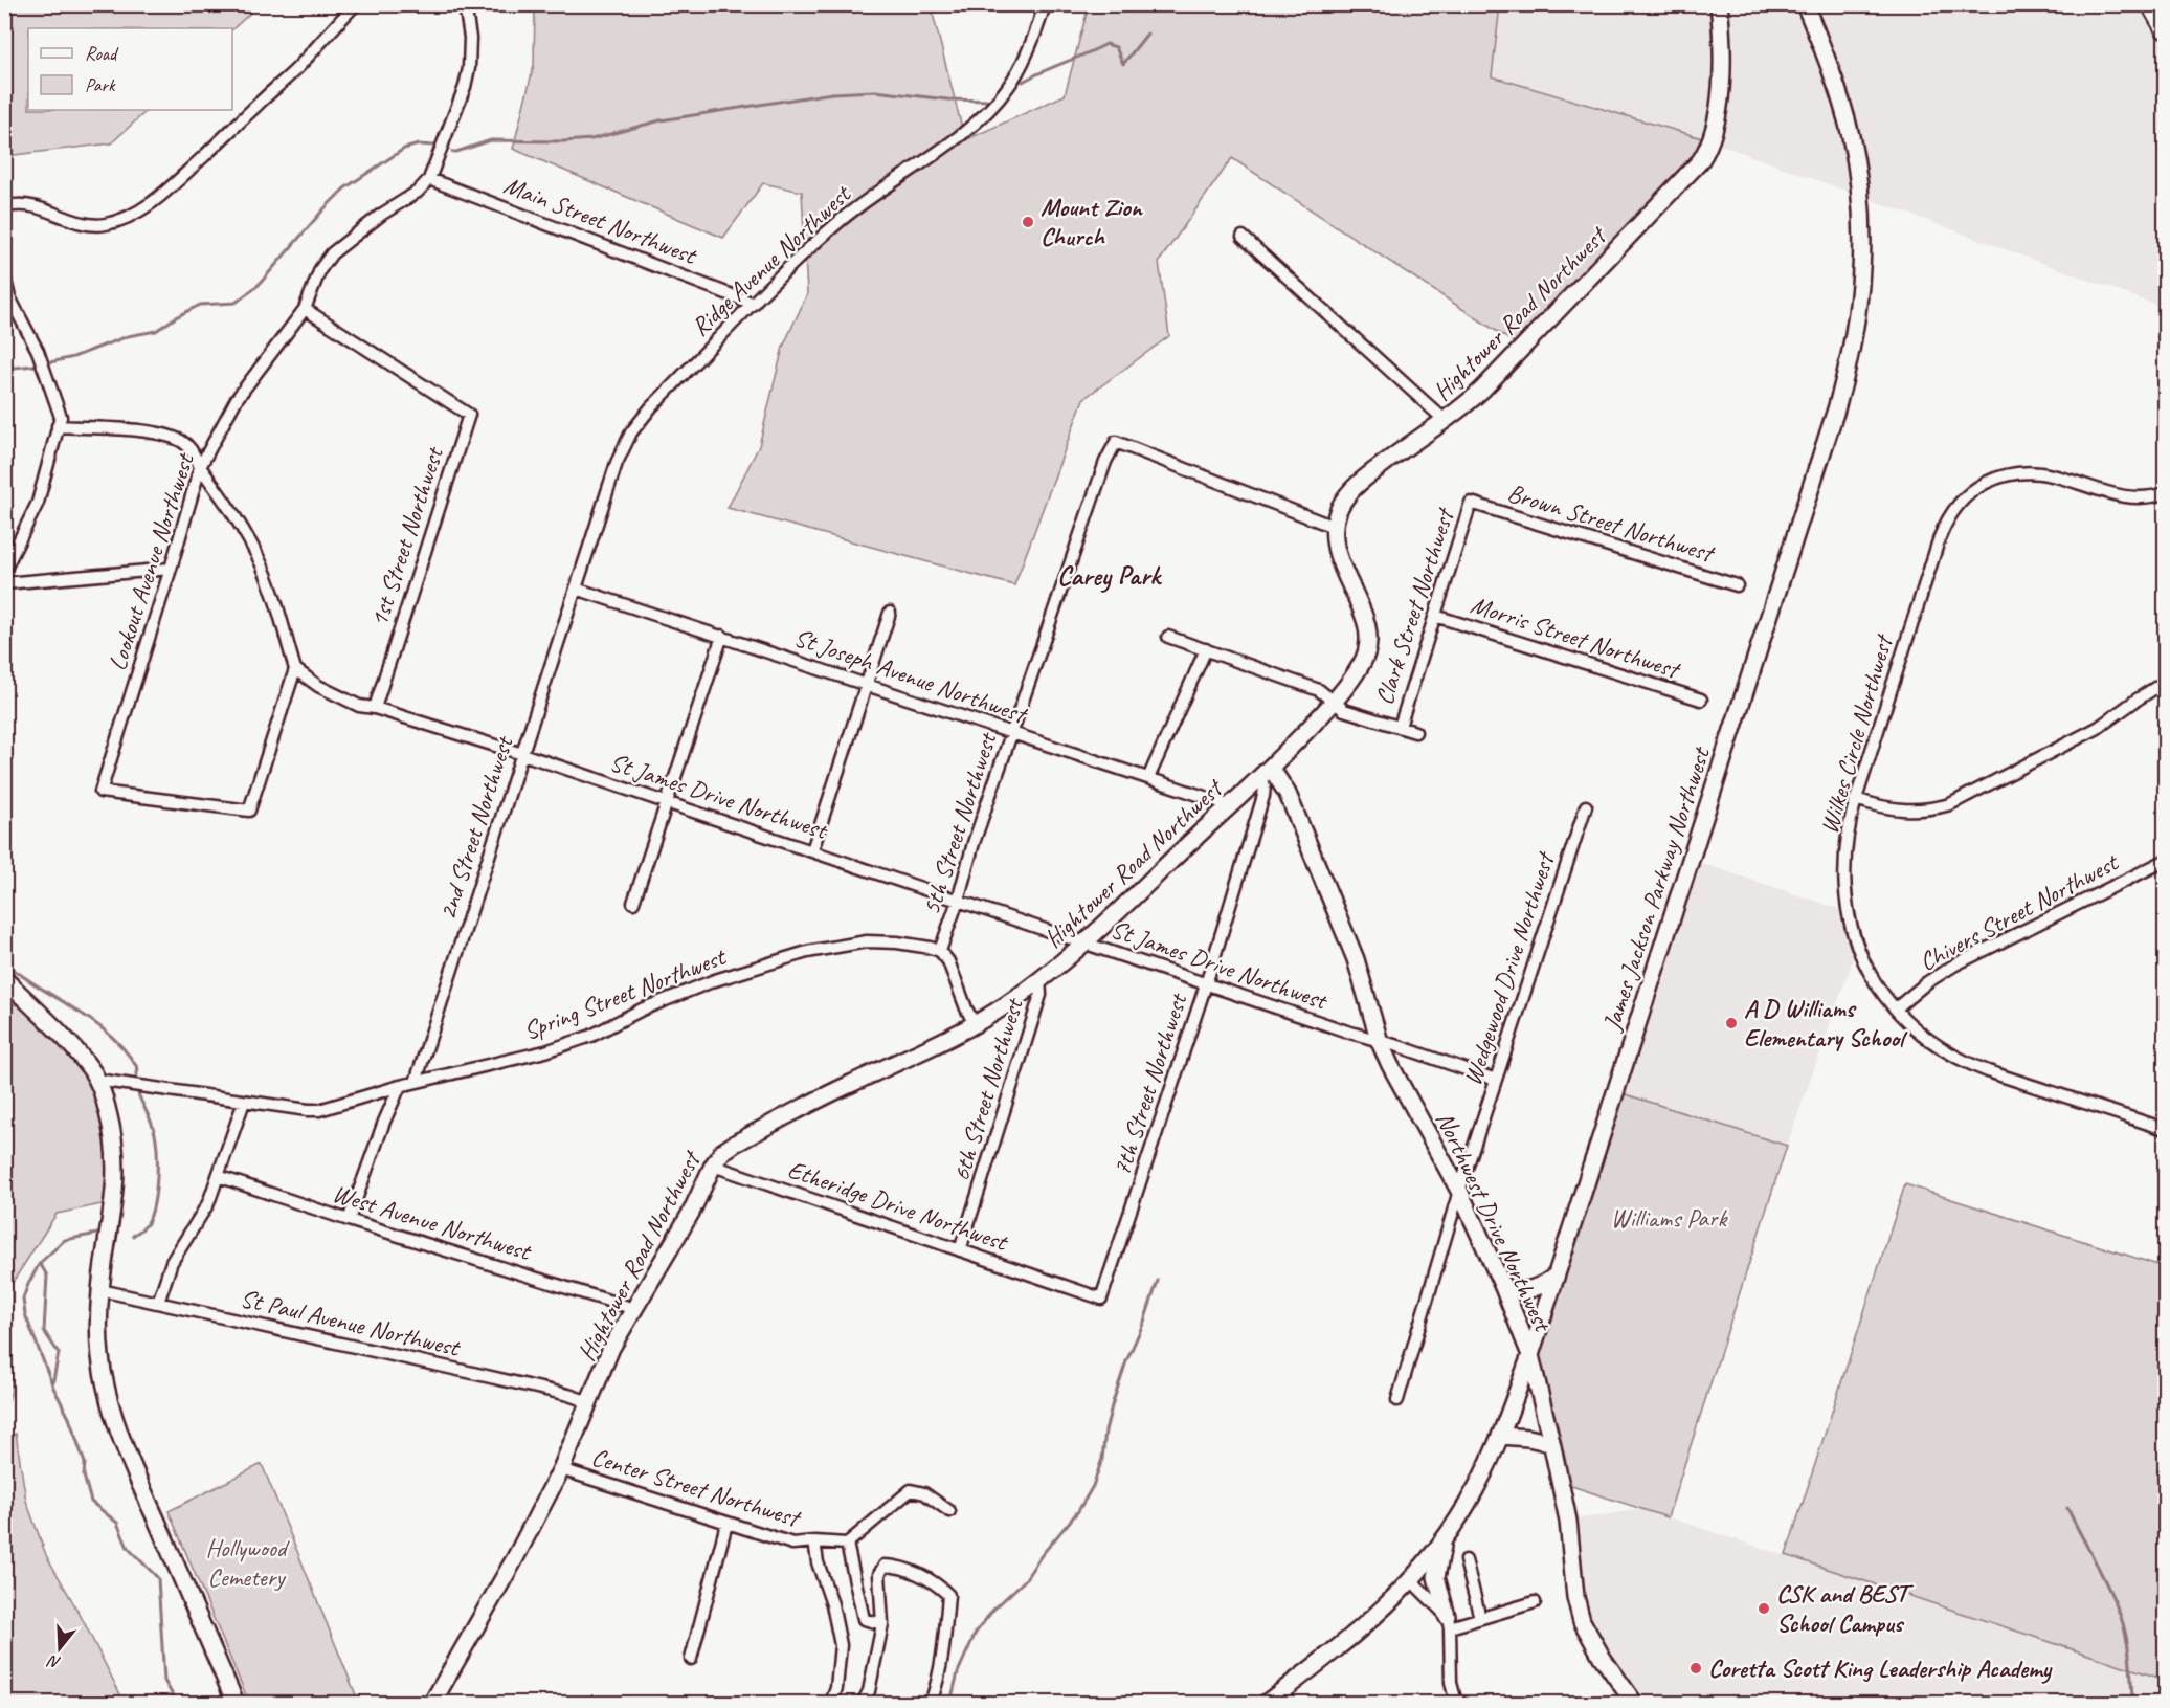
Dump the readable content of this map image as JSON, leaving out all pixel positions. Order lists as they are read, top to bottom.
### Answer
{
  "streets": {
    "street": [
      "Main Street Northwest",
      "Ridge Avenue Northwest",
      "Hightower Road Northwest",
      "Brown Street Northwest",
      "1st Street Northwest",
      "Lookout Avenue Northwest",
      "Clark Street Northwest",
      "Morris Street Northwest",
      "St Joseph Avenue Northwest",
      "Wilkes Circle Northwest",
      "St James Drive Northwest",
      "5th Street Northwest",
      "2nd Street Northwest",
      "James Jackson Parkway Northwest",
      "Chivers Street Northwest",
      "Wedgewood Drive Northwest",
      "Spring Street Northwest",
      "7th Street Northwest",
      "6th Street Northwest",
      "Etheridge Drive Northwest",
      "Northwest Drive Northwest",
      "West Avenue Northwest",
      "St Paul Avenue Northwest",
      "Center Street Northwest"
    ]
  },
  "crossings": [
    ["Main Street Northwest", "Ridge Avenue Northwest"],
    ["Main Street Northwest", "Lookout Avenue Northwest"],
    ["Ridge Avenue Northwest", "St Joseph Avenue Northwest"],
    ["Ridge Avenue Northwest", "2nd Street Northwest"],
    ["Hightower Road Northwest", "St Joseph Avenue Northwest"],
    ["Hightower Road Northwest", "St James Drive Northwest"],
    ["Hightower Road Northwest", "5th Street Northwest"],
    ["Hightower Road Northwest", "7th Street Northwest"],
    ["Hightower Road Northwest", "6th Street Northwest"],
    ["Hightower Road Northwest", "Etheridge Drive Northwest"],
    ["Hightower Road Northwest", "Northwest Drive Northwest"],
    ["Hightower Road Northwest", "West Avenue Northwest"],
    ["Hightower Road Northwest", "St Paul Avenue Northwest"],
    ["Hightower Road Northwest", "Center Street Northwest"],
    ["Brown Street Northwest", "Clark Street Northwest"],
    ["1st Street Northwest", "Lookout Avenue Northwest"],
    ["1st Street Northwest", "St James Drive Northwest"],
    ["Lookout Avenue Northwest", "St James Drive Northwest"],
    ["Clark Street Northwest", "Morris Street Northwest"],
    ["St Joseph Avenue Northwest", "5th Street Northwest"],
    ["St Joseph Avenue Northwest", "2nd Street Northwest"],
    ["Wilkes Circle Northwest", "Chivers Street Northwest"],
    ["St James Drive Northwest", "5th Street Northwest"],
    ["St James Drive Northwest", "2nd Street Northwest"],
    ["St James Drive Northwest", "Wedgewood Drive Northwest"],
    ["St James Drive Northwest", "7th Street Northwest"],
    ["St James Drive Northwest", "Northwest Drive Northwest"],
    ["5th Street Northwest", "Spring Street Northwest"],
    ["2nd Street Northwest", "Spring Street Northwest"],
    ["James Jackson Parkway Northwest", "Northwest Drive Northwest"],
    ["Wedgewood Drive Northwest", "Northwest Drive Northwest"],
    ["7th Street Northwest", "Etheridge Drive Northwest"],
    ["7th Street Northwest", "Northwest Drive Northwest"],
    ["6th Street Northwest", "Etheridge Drive Northwest"]
  ],
  "districts": ["Carey Park"],
  "parks": ["Williams Park", "Hollywood Cemetery"],
  "places": [
    "Mount Zion Church",
    "A D Williams Elementary School",
    "CSK and BEST School Campus",
    "Coretta Scott King Leadership Academy"
  ],
  "legend": ["Road", "Park"],
  "north": "bottom"
}
